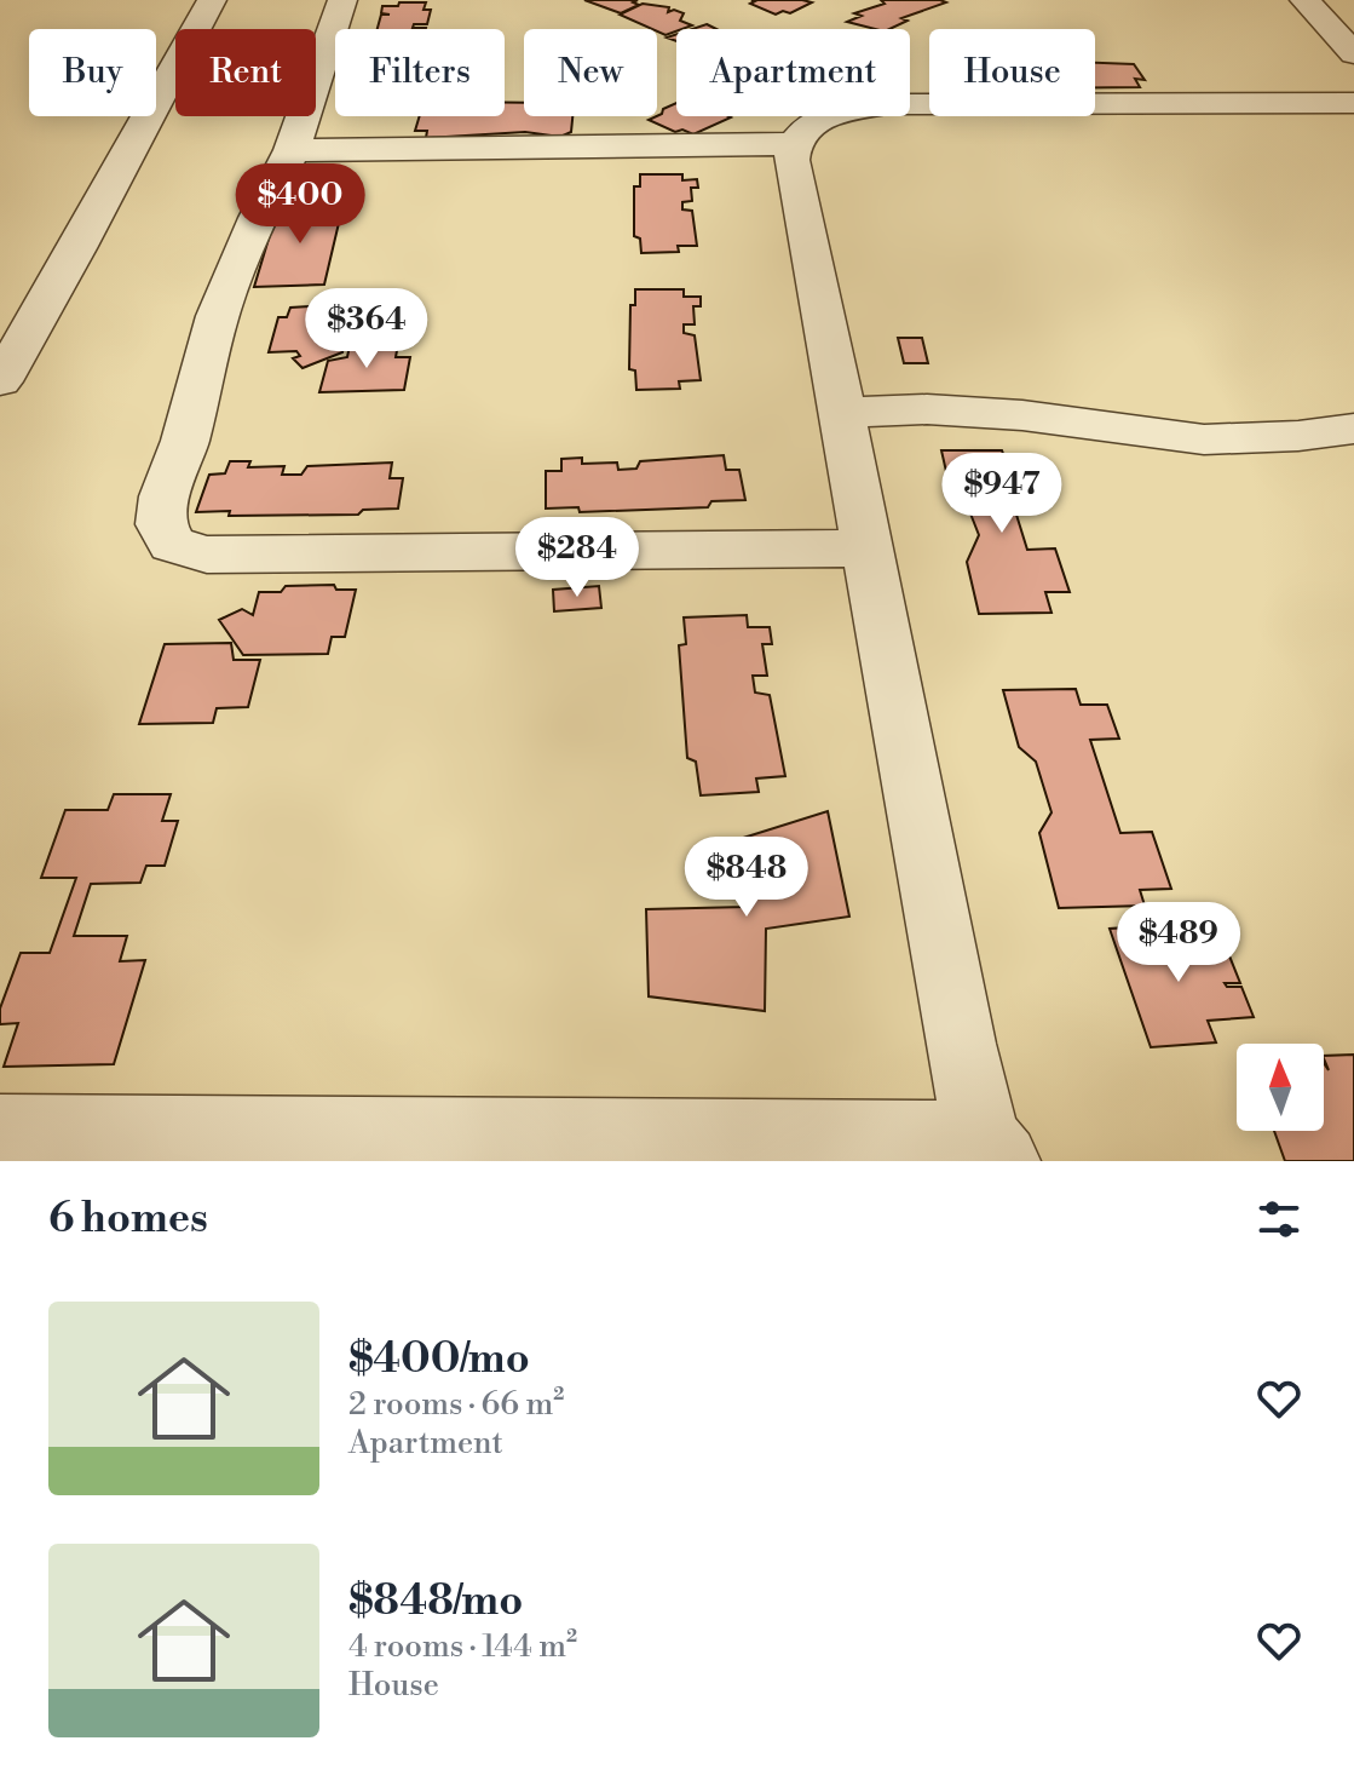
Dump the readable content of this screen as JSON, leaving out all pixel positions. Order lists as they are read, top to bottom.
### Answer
{
  "north": "top",
  "page": {
    "chip": [
      "Buy",
      "Rent",
      "Filters",
      "New",
      "Apartment",
      "House"
    ],
    "price": [
      "$400",
      "$364",
      "$947",
      "$284",
      "$848",
      "$489"
    ],
    "heading": "6 homes",
    "list": [
      {
        "name": "$400/mo",
        "note": "2 rooms · 66 m² · Apartment"
      },
      {
        "name": "$848/mo",
        "note": "4 rooms · 144 m² · House"
      }
    ]
  }
}
